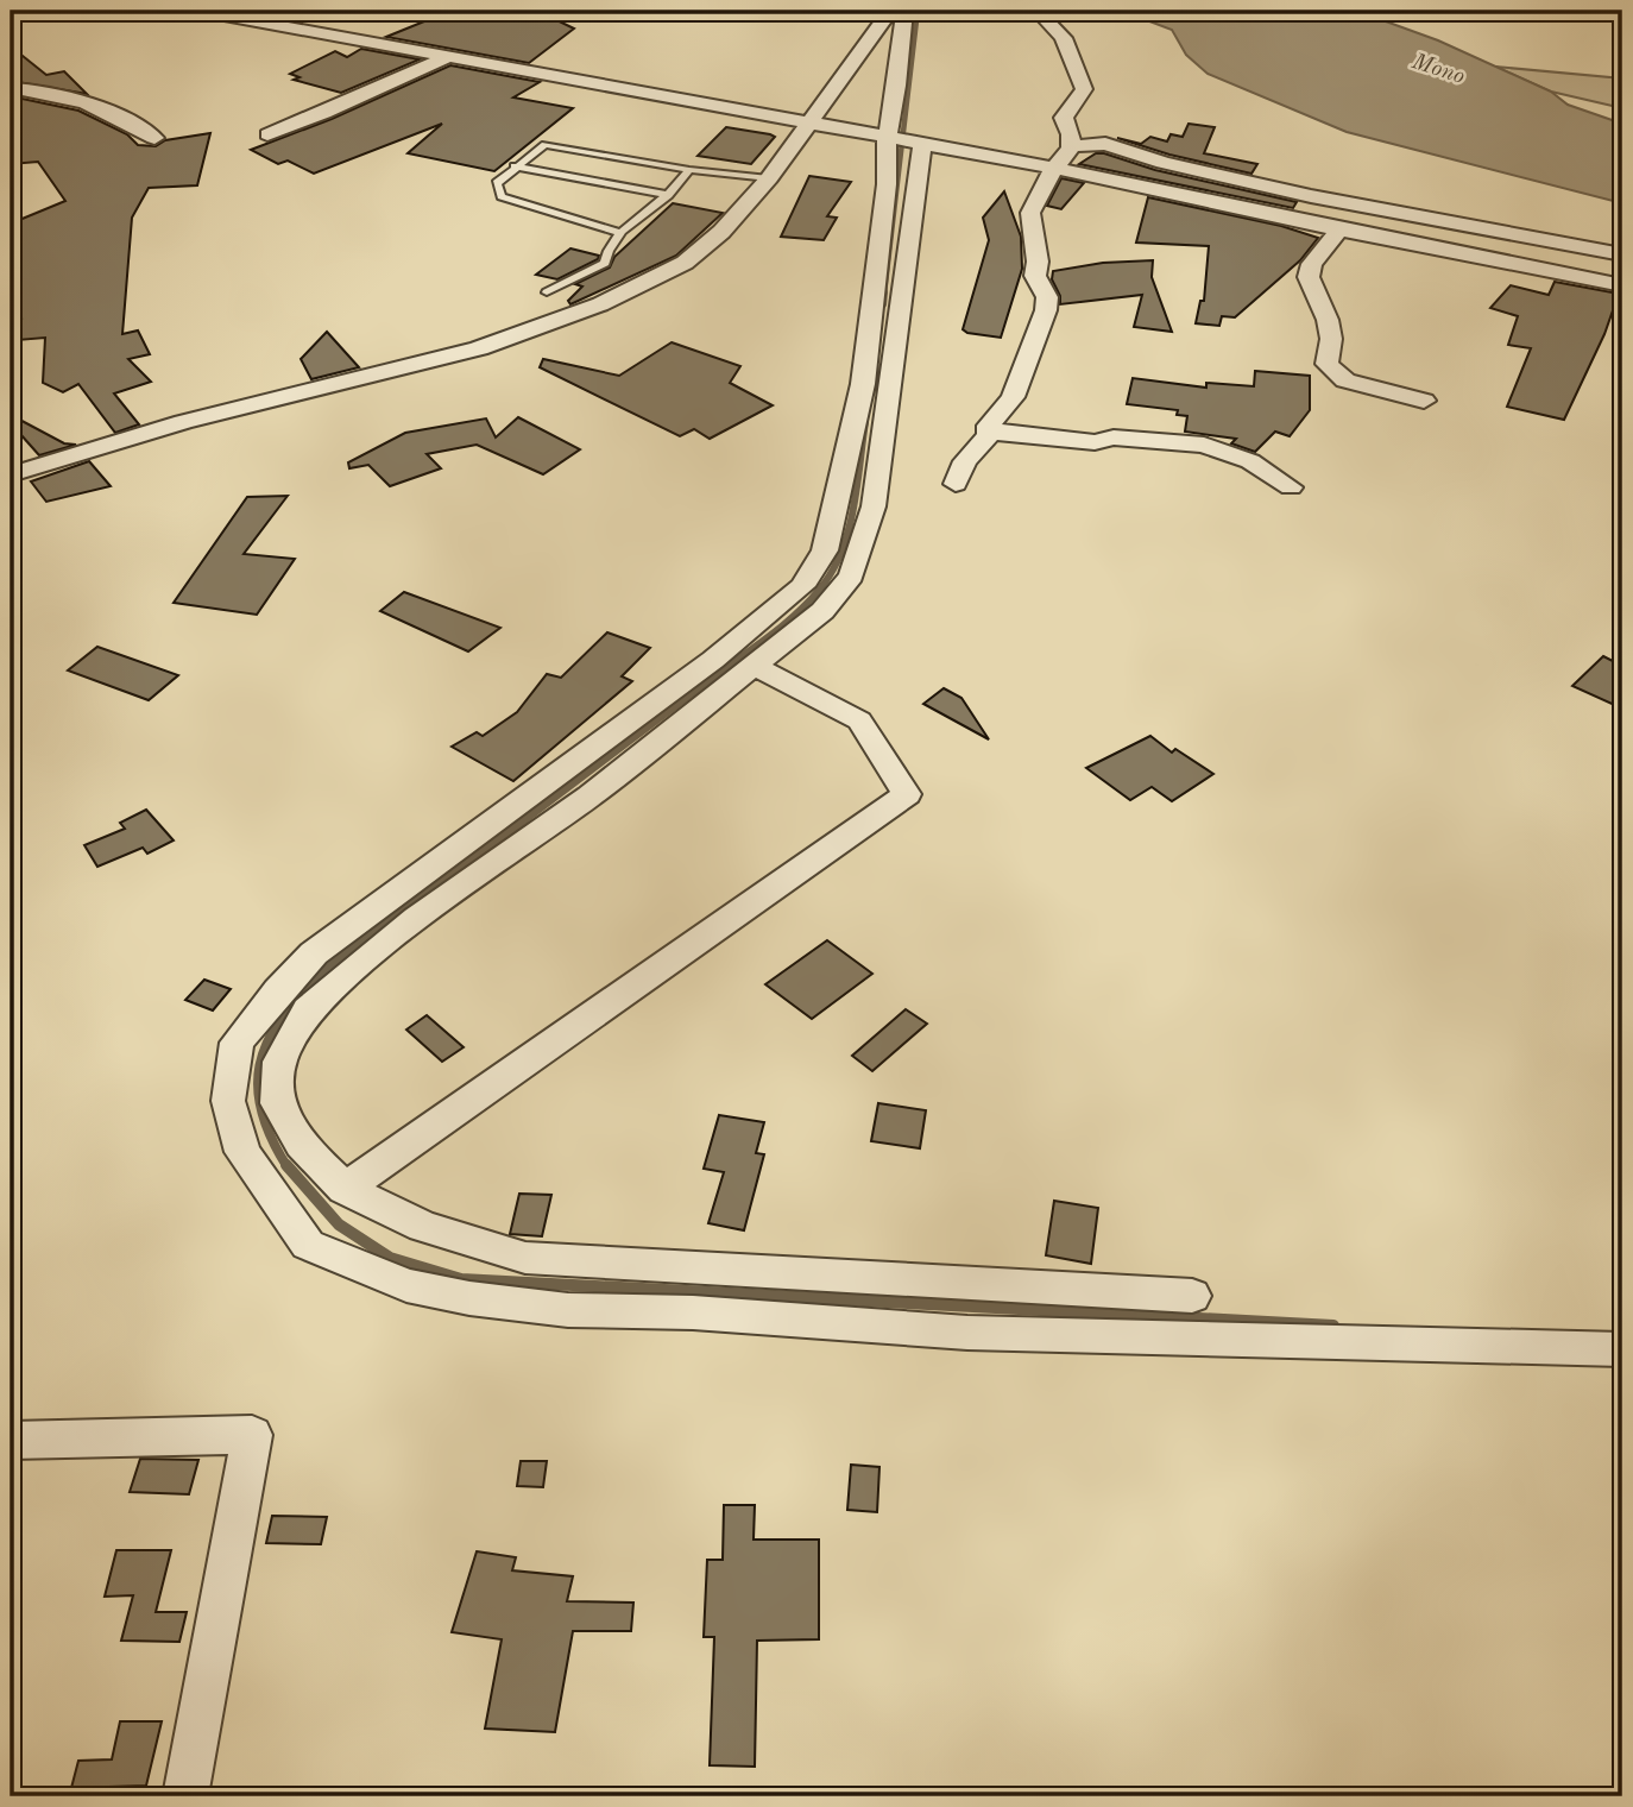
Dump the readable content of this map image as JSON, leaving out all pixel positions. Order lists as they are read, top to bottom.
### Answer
{
  "water": ["Mono"]
}
